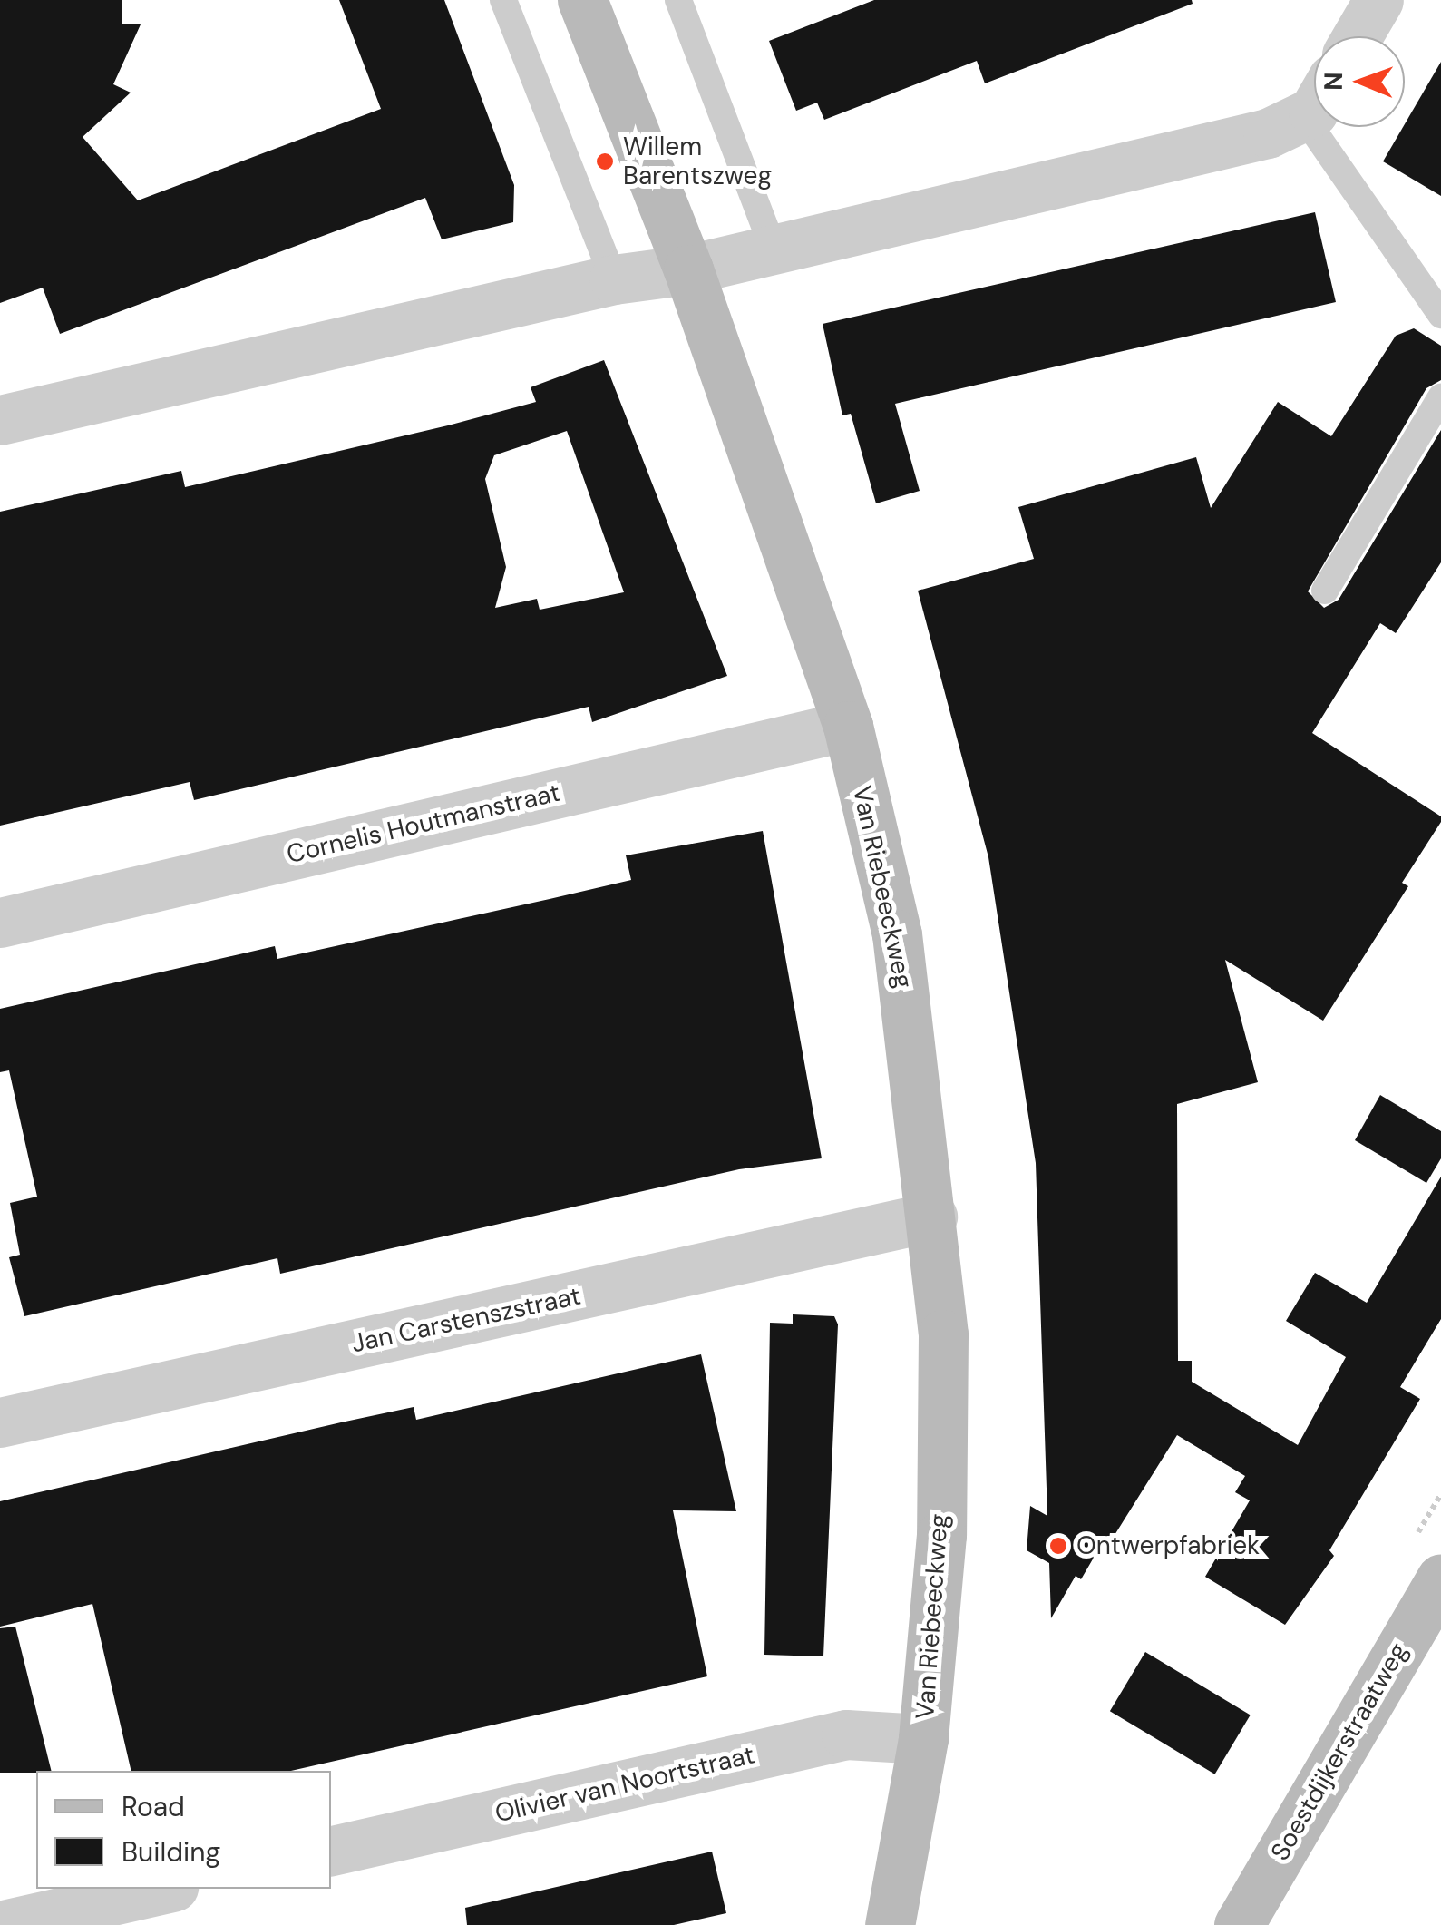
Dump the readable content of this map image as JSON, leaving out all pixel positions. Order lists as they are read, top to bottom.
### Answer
{
  "streets": {
    "street": [
      "Cornelis Houtmanstraat",
      "Van Riebeeckweg",
      "Jan Carstenszstraat",
      "Soestdijkerstraatweg",
      "Olivier van Noortstraat"
    ]
  },
  "crossings": [
    ["Cornelis Houtmanstraat", "Van Riebeeckweg"],
    ["Van Riebeeckweg", "Jan Carstenszstraat"],
    ["Van Riebeeckweg", "Olivier van Noortstraat"]
  ],
  "places": ["Willem Barentszweg", "Ontwerpfabriek"],
  "legend": ["Road", "Building"],
  "north": "left"
}
